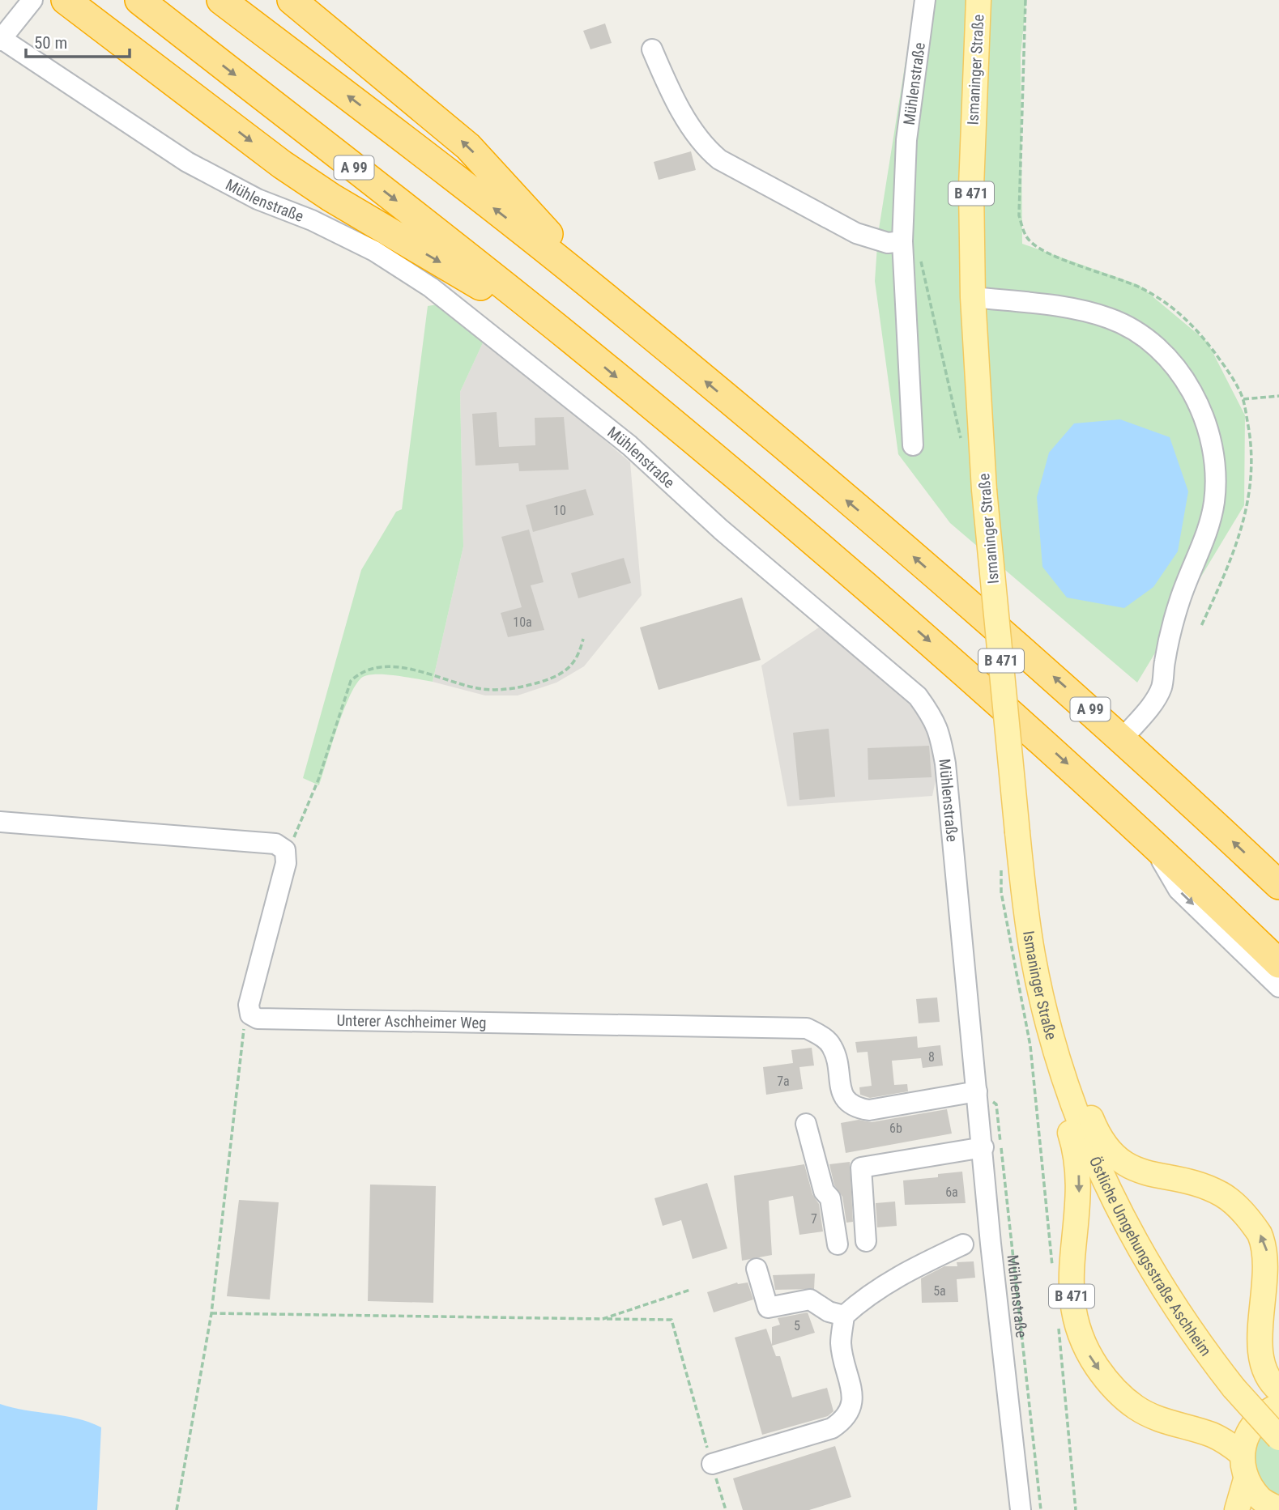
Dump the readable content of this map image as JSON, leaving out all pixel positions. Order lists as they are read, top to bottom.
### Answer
{
  "streets": {
    "highway": ["A 99"],
    "main road": ["Ismaninger Straße", "B 471", "Östliche Umgehungsstraße Aschheim"],
    "street": ["Mühlenstraße", "Unterer Aschheimer Weg"]
  },
  "crossings": [
    ["Ismaninger Straße", "B 471"],
    ["Ismaninger Straße", "Östliche Umgehungsstraße Aschheim"],
    ["Mühlenstraße", "Unterer Aschheimer Weg"],
    ["B 471", "Östliche Umgehungsstraße Aschheim"]
  ],
  "house_numbers": [
    "10",
    "10a",
    "8",
    "7a",
    "6b",
    "6a",
    "7",
    "5a",
    "5"
  ],
  "scale_bar": "50 m"
}
